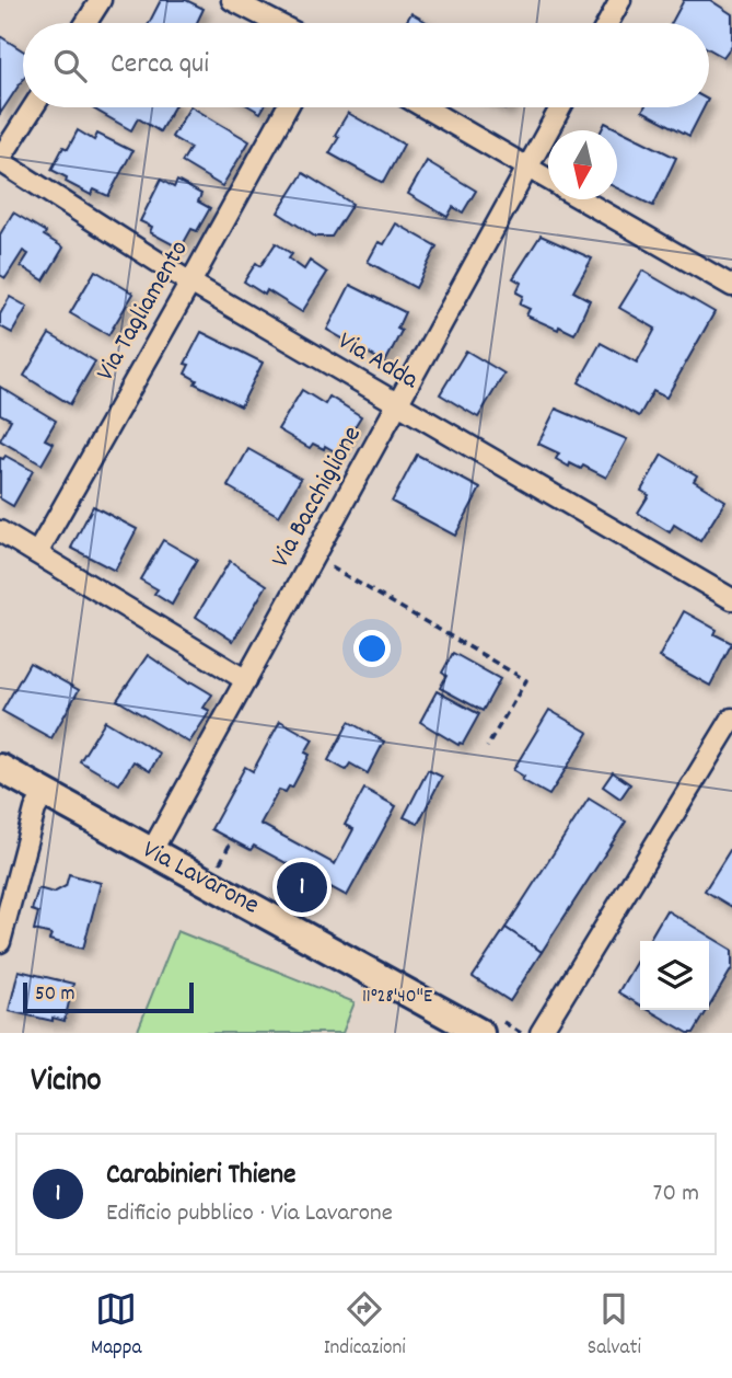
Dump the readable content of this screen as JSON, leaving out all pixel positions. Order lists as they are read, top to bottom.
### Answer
{
  "streets": {
    "main road": ["Via Lavarone"],
    "street": ["Via Tagliamento", "Via Adda", "Via Bacchiglione"]
  },
  "crossings": [
    ["Via Tagliamento", "Via Adda"],
    ["Via Adda", "Via Bacchiglione"],
    ["Via Bacchiglione", "Via Lavarone"]
  ],
  "scale_bar": "50 m",
  "north": "bottom",
  "page": {
    "search": "Cerca qui",
    "pins": "1",
    "scale": "50 m",
    "heading": "Vicino",
    "list": [
      {
        "mark": "1",
        "name": "Carabinieri Thiene",
        "note": "Edificio pubblico · Via Lavarone",
        "value": "70 m"
      }
    ],
    "nav": ["Mappa", "Indicazioni", "Salvati"]
  },
  "coordinates": ["11°28'40\"E"]
}
